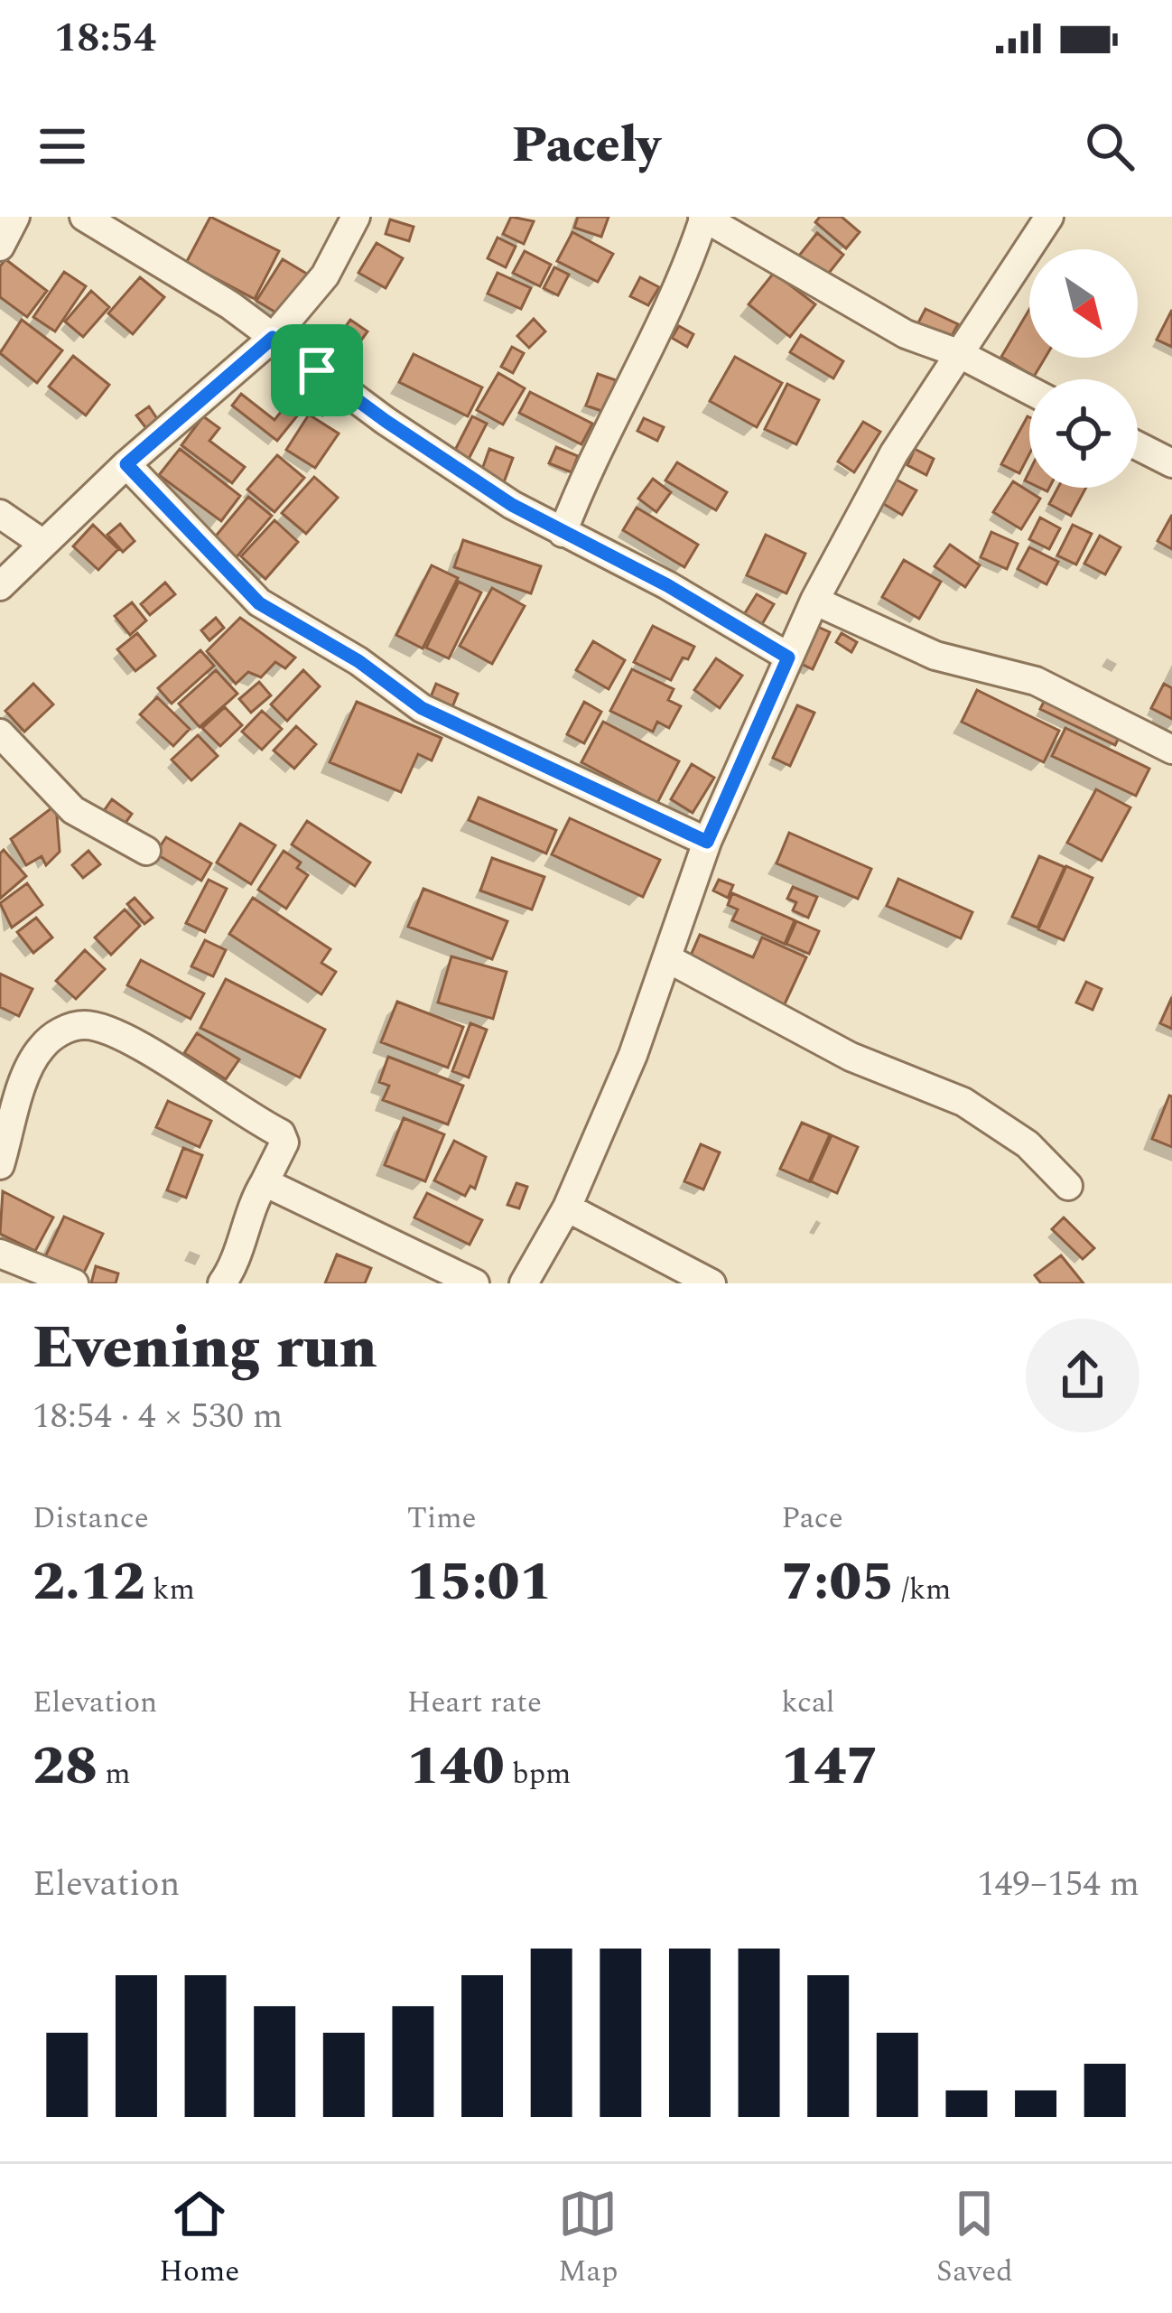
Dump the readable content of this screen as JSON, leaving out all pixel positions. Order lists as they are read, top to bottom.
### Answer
{
  "north": "bottom right",
  "page": {
    "status": "18:54",
    "header": "Pacely",
    "heading": ["Evening run", "18:54 · 4 × 530 m"],
    "stats": [
      ["Distance", "2.12 km"],
      ["Time", "15:01"],
      ["Pace", "7:05 /km"],
      ["Elevation", "28 m"],
      ["Heart rate", "140 bpm"],
      ["kcal", "147"]
    ],
    "chart": ["Elevation", "149–154 m"],
    "tabs": ["Home", "Map", "Saved"]
  }
}
